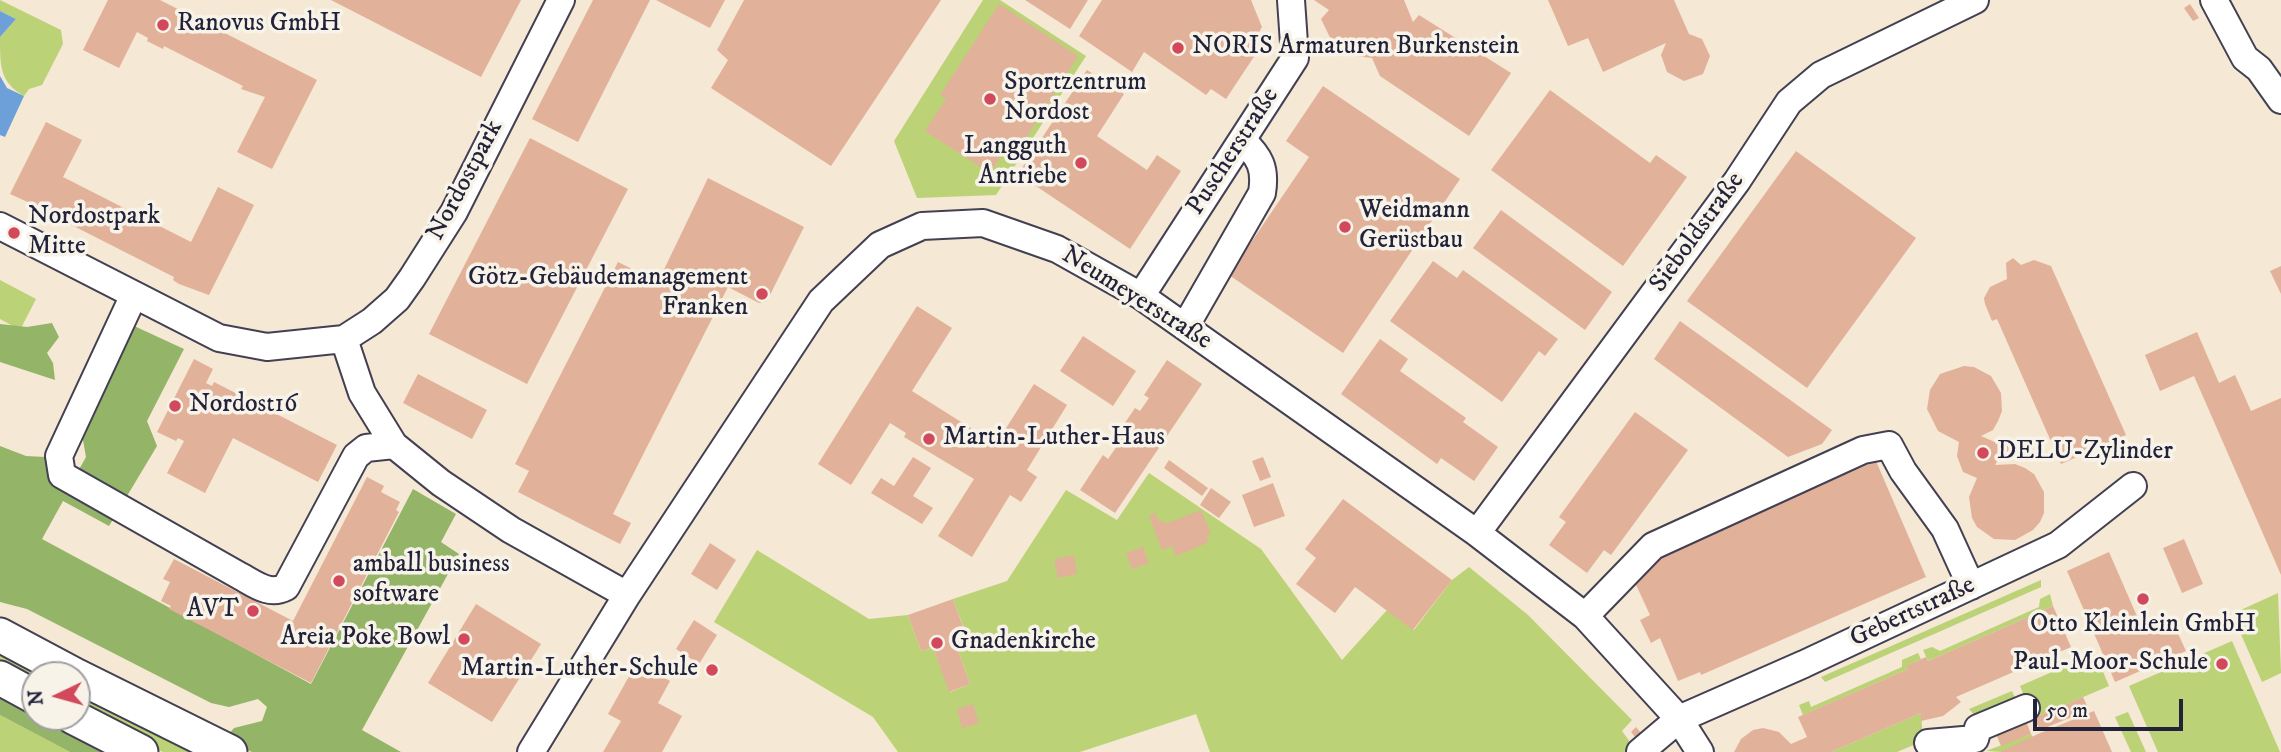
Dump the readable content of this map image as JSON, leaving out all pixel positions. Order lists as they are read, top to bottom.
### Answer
{
  "streets": {
    "street": [
      "Puscherstraße",
      "Nordostpark",
      "Sieboldstraße",
      "Neumeyerstraße",
      "Gebertstraße"
    ]
  },
  "crossings": [
    ["Puscherstraße", "Neumeyerstraße"],
    ["Sieboldstraße", "Neumeyerstraße"],
    ["Neumeyerstraße", "Gebertstraße"]
  ],
  "places": [
    "Ranovus GmbH",
    "NORIS Armaturen Burkenstein",
    "Sportzentrum Nordost",
    "Langguth Antriebe",
    "Weidmann Gerüstbau",
    "Nordostpark Mitte",
    "Götz-Gebäudemanagement Franken",
    "Nordost16",
    "Martin-Luther-Haus",
    "DELU-Zylinder",
    "amball business software",
    "Otto Kleinlein GmbH",
    "AVT",
    "Areia Poke Bowl",
    "Gnadenkirche",
    "Paul-Moor-Schule",
    "Martin-Luther-Schule"
  ],
  "scale_bar": "50 m",
  "north": "left"
}
